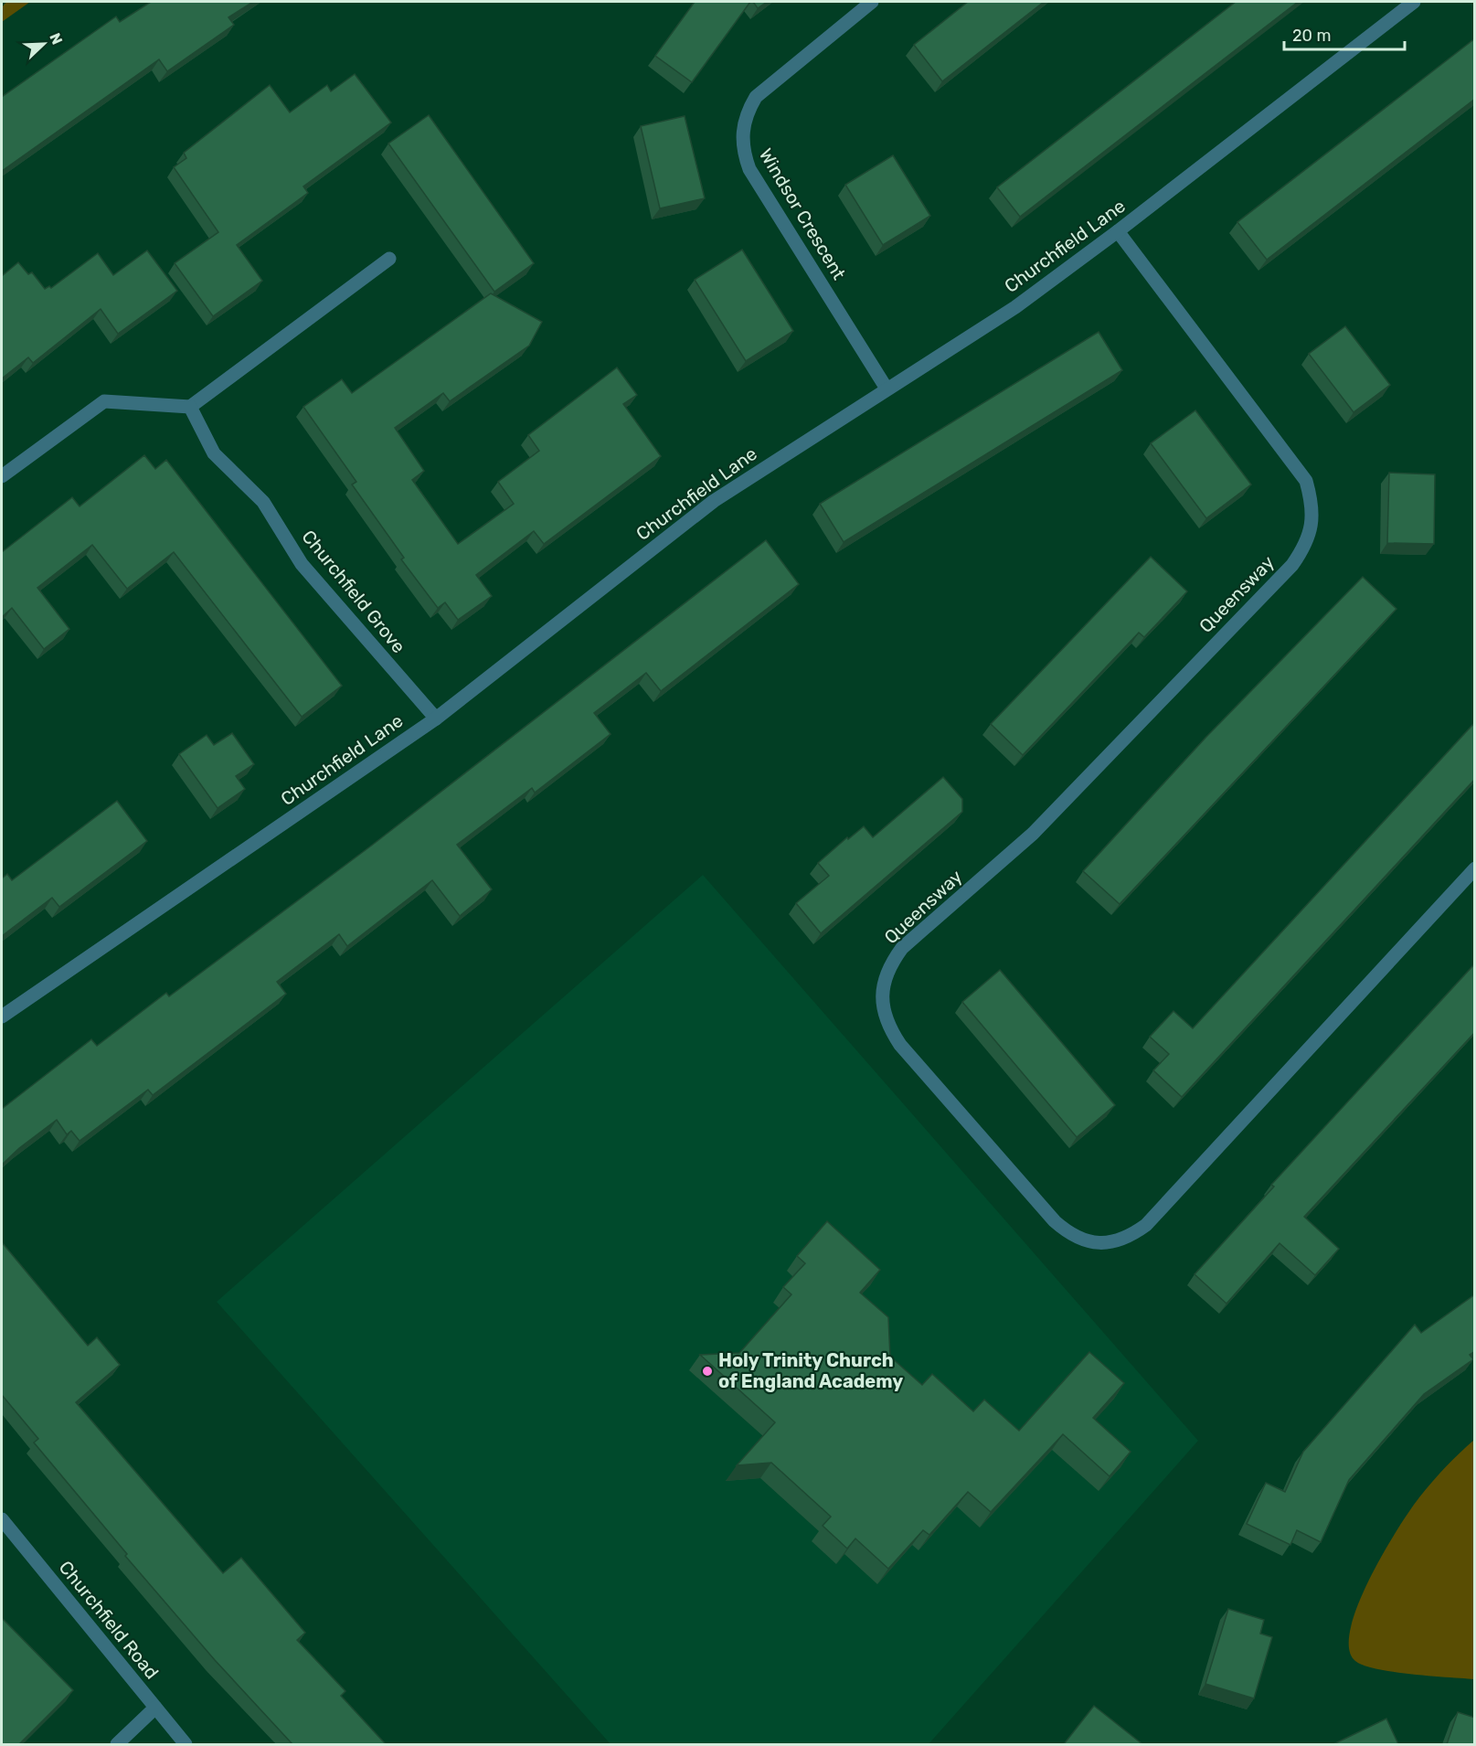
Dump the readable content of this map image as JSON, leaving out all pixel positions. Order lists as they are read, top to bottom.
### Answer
{
  "streets": {
    "street": [
      "Windsor Crescent",
      "Churchfield Lane",
      "Churchfield Grove",
      "Queensway",
      "Churchfield Road"
    ]
  },
  "crossings": [
    ["Windsor Crescent", "Churchfield Lane"],
    ["Churchfield Lane", "Churchfield Grove"],
    ["Churchfield Lane", "Queensway"]
  ],
  "places": ["Holy Trinity Church of England Academy"],
  "scale_bar": "20 m",
  "north": "top right"
}
